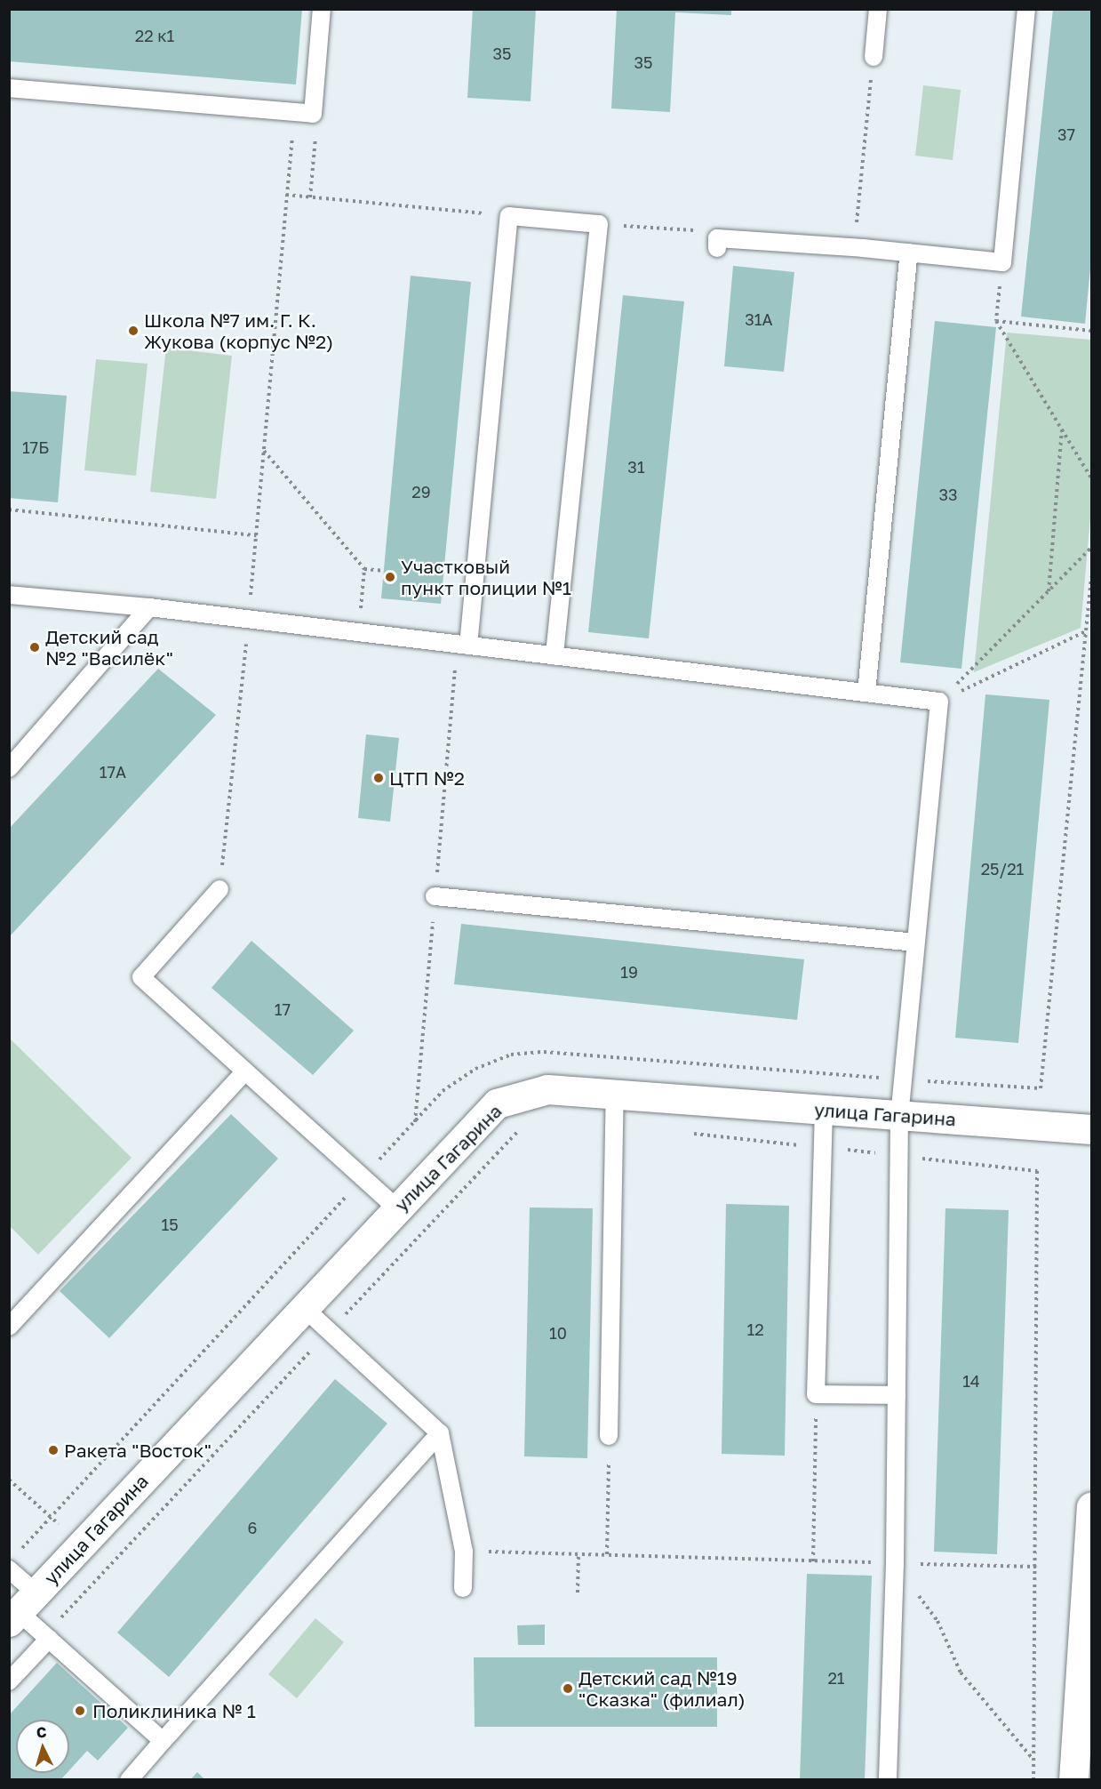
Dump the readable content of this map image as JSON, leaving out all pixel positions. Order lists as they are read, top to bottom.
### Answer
{
  "streets": {
    "street": ["улица Гагарина"]
  },
  "places": [
    "Школа №7 им. Г. К. Жукова (корпус №2)",
    "Участковый пункт полиции №1",
    "Детский сад №2 \"Василёк\"",
    "ЦТП №2",
    "Ракета \"Восток\"",
    "Детский сад №19 \"Сказка\" (филиал)",
    "Поликлиника № 1"
  ],
  "house_numbers": [
    "22 к1",
    "35",
    "35",
    "37",
    "31А",
    "17Б",
    "31",
    "29",
    "33",
    "17А",
    "25/21",
    "19",
    "17",
    "15",
    "12",
    "10",
    "14",
    "6",
    "21"
  ],
  "north": "top"
}
